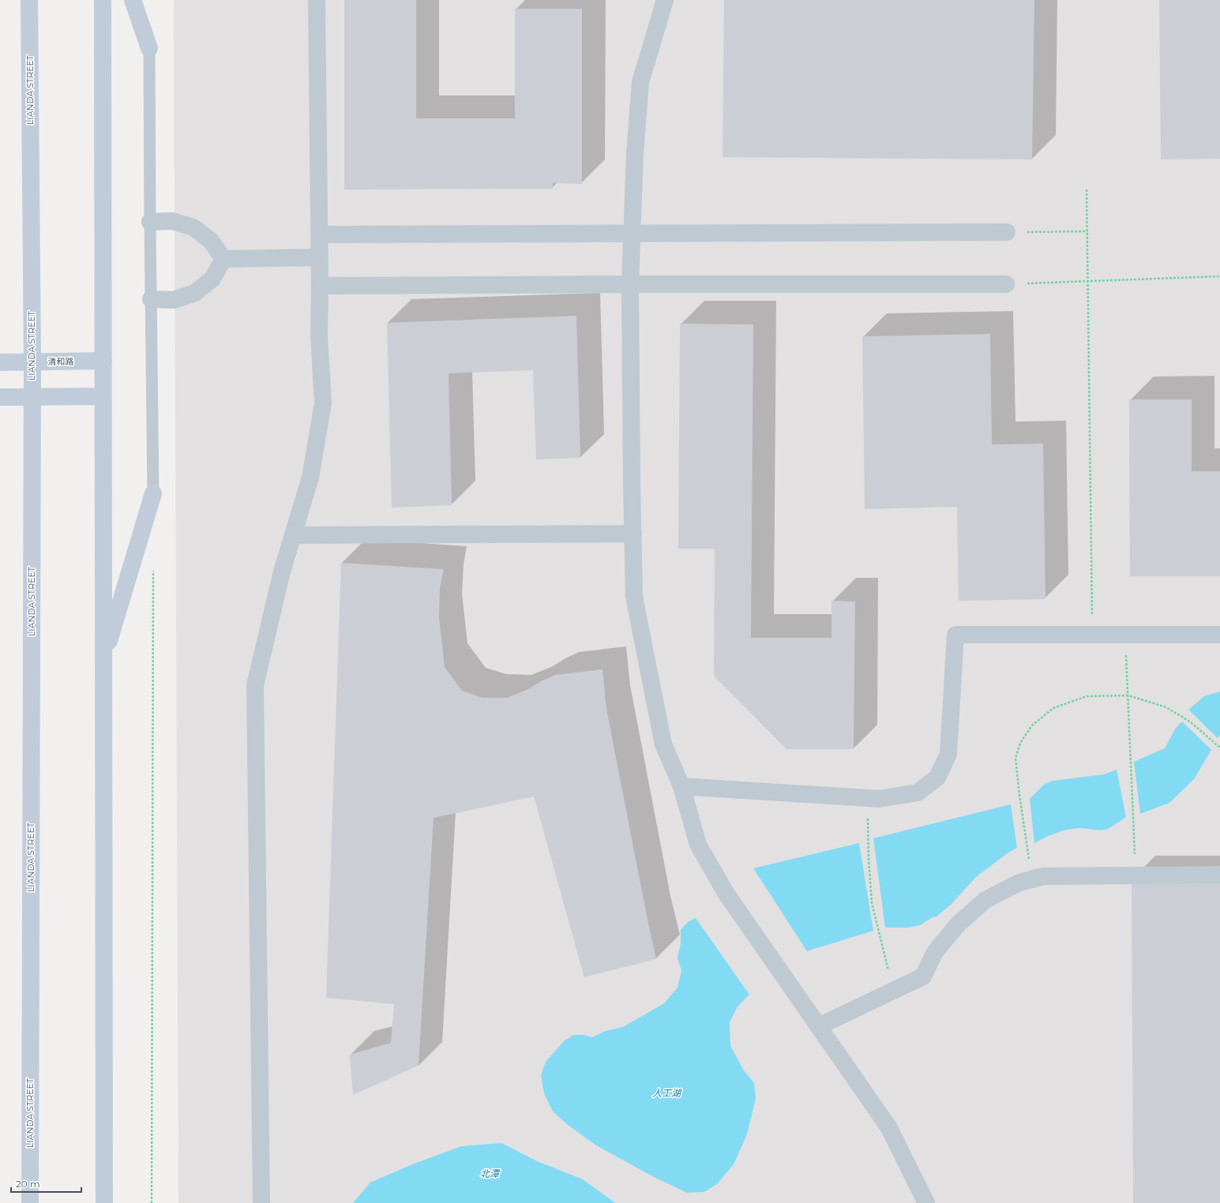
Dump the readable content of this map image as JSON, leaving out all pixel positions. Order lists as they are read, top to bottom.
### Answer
{
  "streets": {
    "main road": ["LIANDA STREET", "清和路"]
  },
  "crossings": [
    ["LIANDA STREET", "清和路"]
  ],
  "water": ["人工湖", "北潭"],
  "scale_bar": "20 m"
}
